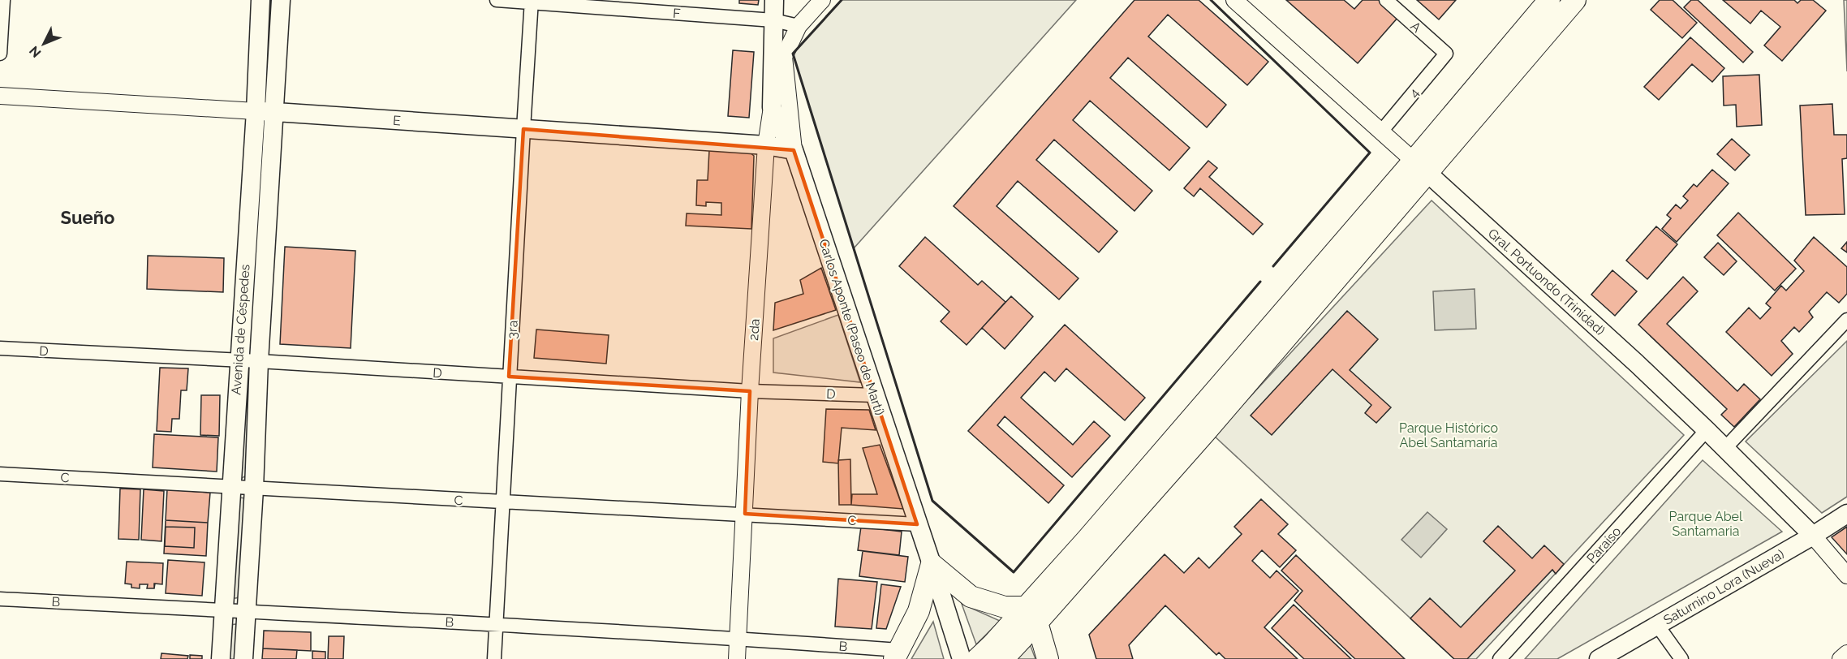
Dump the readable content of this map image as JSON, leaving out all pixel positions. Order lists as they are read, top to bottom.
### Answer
{
  "streets": {
    "main road": [
      "E",
      "Gral. Portuondo (Trinidad)",
      "Carlos Aponte (Paseo de Martí)",
      "Avenida de Céspedes",
      "2da",
      "Saturnino Lora (Nueva)"
    ],
    "street": [
      "F",
      "A",
      "4",
      "3ra",
      "D",
      "C",
      "Paraíso",
      "B"
    ]
  },
  "crossings": [
    ["F", "Carlos Aponte (Paseo de Martí)"],
    ["F", "3ra"],
    ["F", "2da"],
    ["A", "4"],
    ["4", "Gral. Portuondo (Trinidad)"],
    ["E", "Carlos Aponte (Paseo de Martí)"],
    ["E", "Avenida de Céspedes"],
    ["E", "3ra"],
    ["E", "2da"],
    ["Gral. Portuondo (Trinidad)", "Paraíso"],
    ["Gral. Portuondo (Trinidad)", "Saturnino Lora (Nueva)"],
    ["Carlos Aponte (Paseo de Martí)", "D"],
    ["Carlos Aponte (Paseo de Martí)", "C"],
    ["Avenida de Céspedes", "D"],
    ["Avenida de Céspedes", "C"],
    ["Avenida de Céspedes", "B"],
    ["3ra", "D"],
    ["3ra", "C"],
    ["3ra", "B"],
    ["2da", "D"],
    ["2da", "C"],
    ["2da", "B"]
  ],
  "districts": ["Sueño"],
  "parks": ["Parque Histórico Abel Santamaría", "Parque Abel Santamaria"],
  "north": "bottom left"
}
